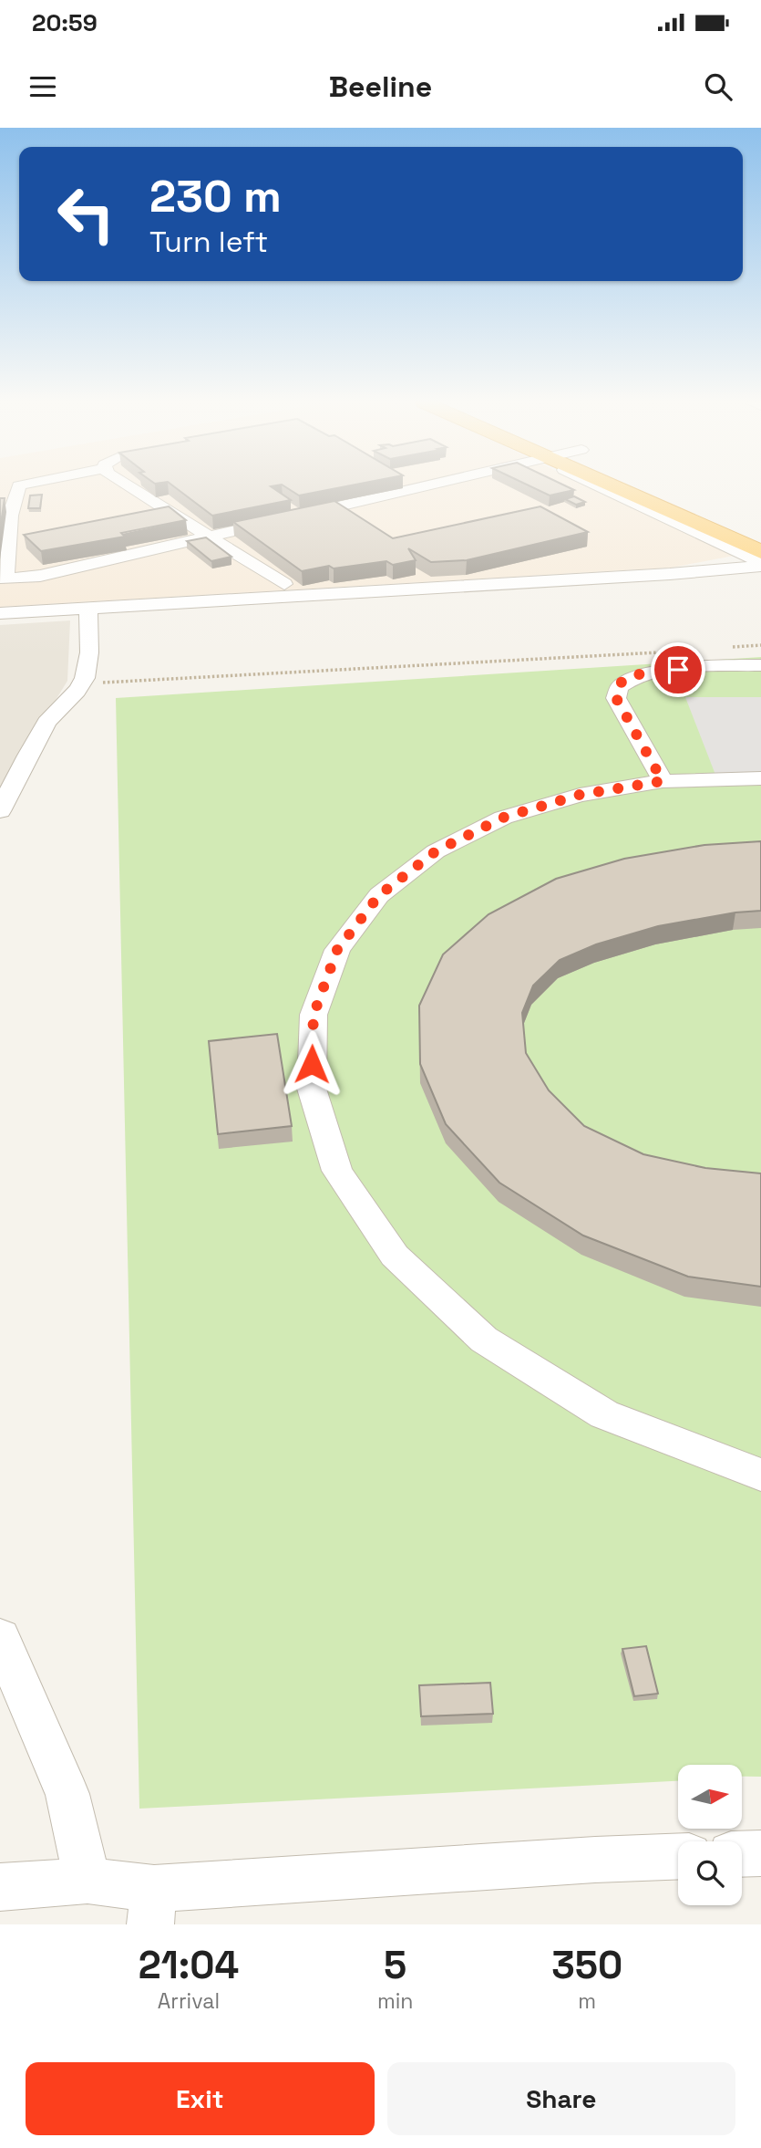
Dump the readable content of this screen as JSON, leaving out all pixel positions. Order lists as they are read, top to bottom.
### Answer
{
  "north": "right",
  "page": {
    "status": "20:59",
    "header": "Beeline",
    "turn": ["230 m", "Turn left"],
    "eta": [
      "21:04",
      "Arrival",
      "5",
      "min",
      "350",
      "m"
    ],
    "buttons": ["Exit", "Share"]
  }
}
